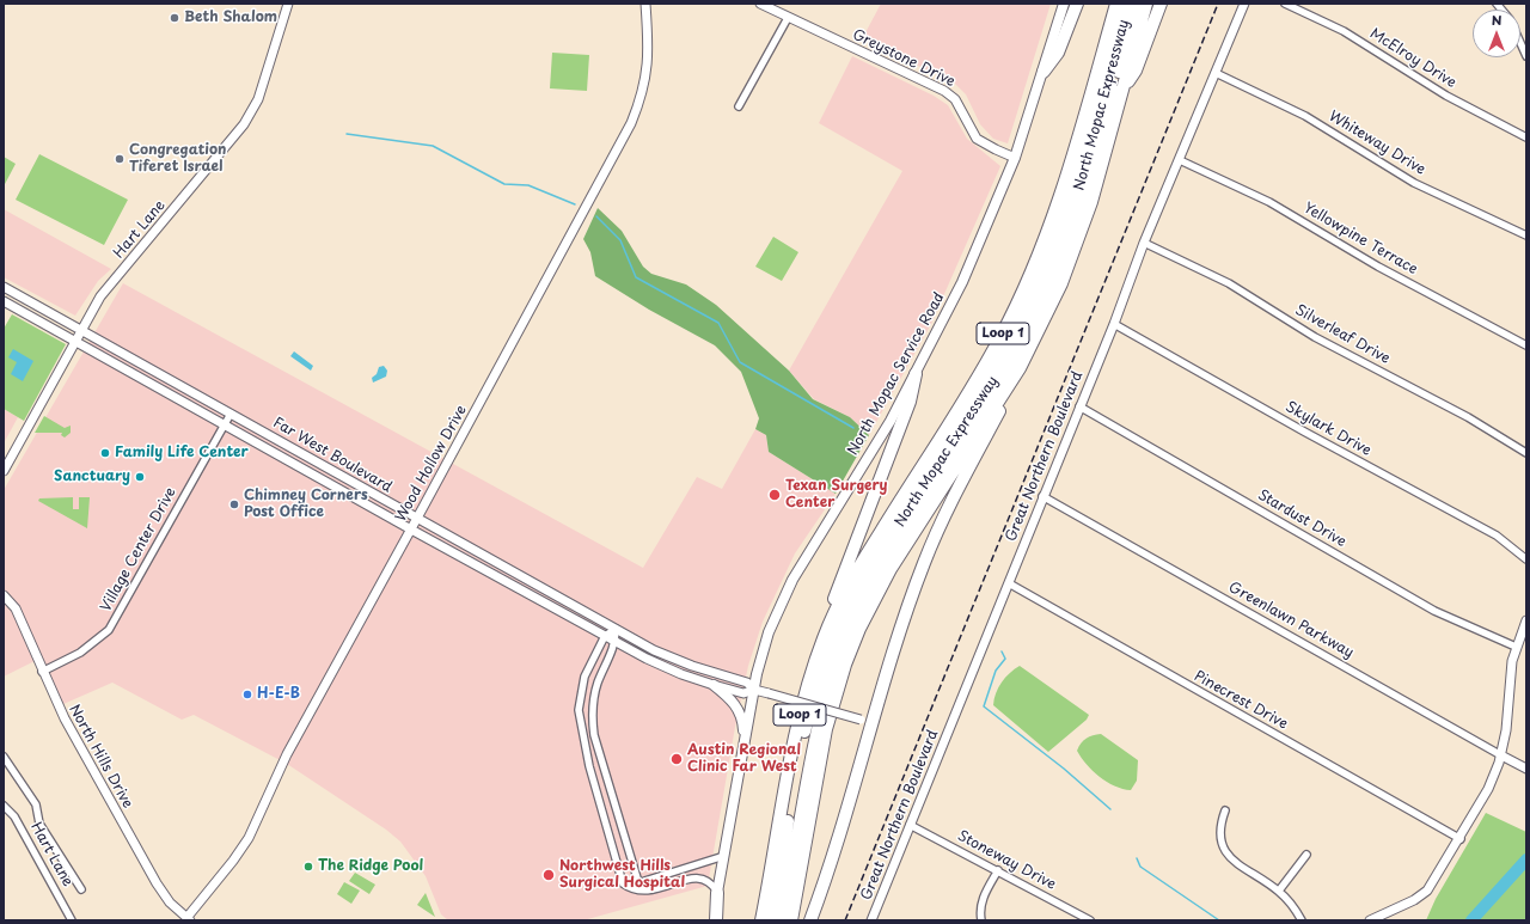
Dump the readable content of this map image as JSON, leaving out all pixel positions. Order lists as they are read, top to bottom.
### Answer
{
  "streets": {
    "highway": ["North Mopac Expressway", "Loop 1"],
    "main road": ["North Mopac Service Road"],
    "street": [
      "Greystone Drive",
      "McElroy Drive",
      "Whiteway Drive",
      "Hart Lane",
      "Yellowpine Terrace",
      "Silverleaf Drive",
      "Skylark Drive",
      "Far West Boulevard",
      "Great Northern Boulevard",
      "Wood Hollow Drive",
      "Stardust Drive",
      "Village Center Drive",
      "Greenlawn Parkway",
      "Pinecrest Drive",
      "North Hills Drive",
      "Stoneway Drive"
    ]
  },
  "crossings": [
    ["Greystone Drive", "North Mopac Service Road"],
    ["Whiteway Drive", "Great Northern Boulevard"],
    ["Hart Lane", "Far West Boulevard"],
    ["Yellowpine Terrace", "Great Northern Boulevard"],
    ["Silverleaf Drive", "Great Northern Boulevard"],
    ["North Mopac Service Road", "Far West Boulevard"],
    ["Skylark Drive", "Great Northern Boulevard"],
    ["Far West Boulevard", "Wood Hollow Drive"],
    ["Far West Boulevard", "Village Center Drive"],
    ["Great Northern Boulevard", "Stardust Drive"],
    ["Great Northern Boulevard", "Greenlawn Parkway"],
    ["Great Northern Boulevard", "Pinecrest Drive"],
    ["Great Northern Boulevard", "Stoneway Drive"],
    ["Wood Hollow Drive", "North Hills Drive"],
    ["Village Center Drive", "North Hills Drive"]
  ],
  "places": [
    "Beth Shalom",
    "Congregation Tiferet Israel",
    "Family Life Center",
    "Sanctuary",
    "Texan Surgery Center",
    "Chimney Corners Post Office",
    "H-E-B",
    "Austin Regional Clinic Far West",
    "The Ridge Pool",
    "Northwest Hills Surgical Hospital"
  ],
  "north": "top"
}
